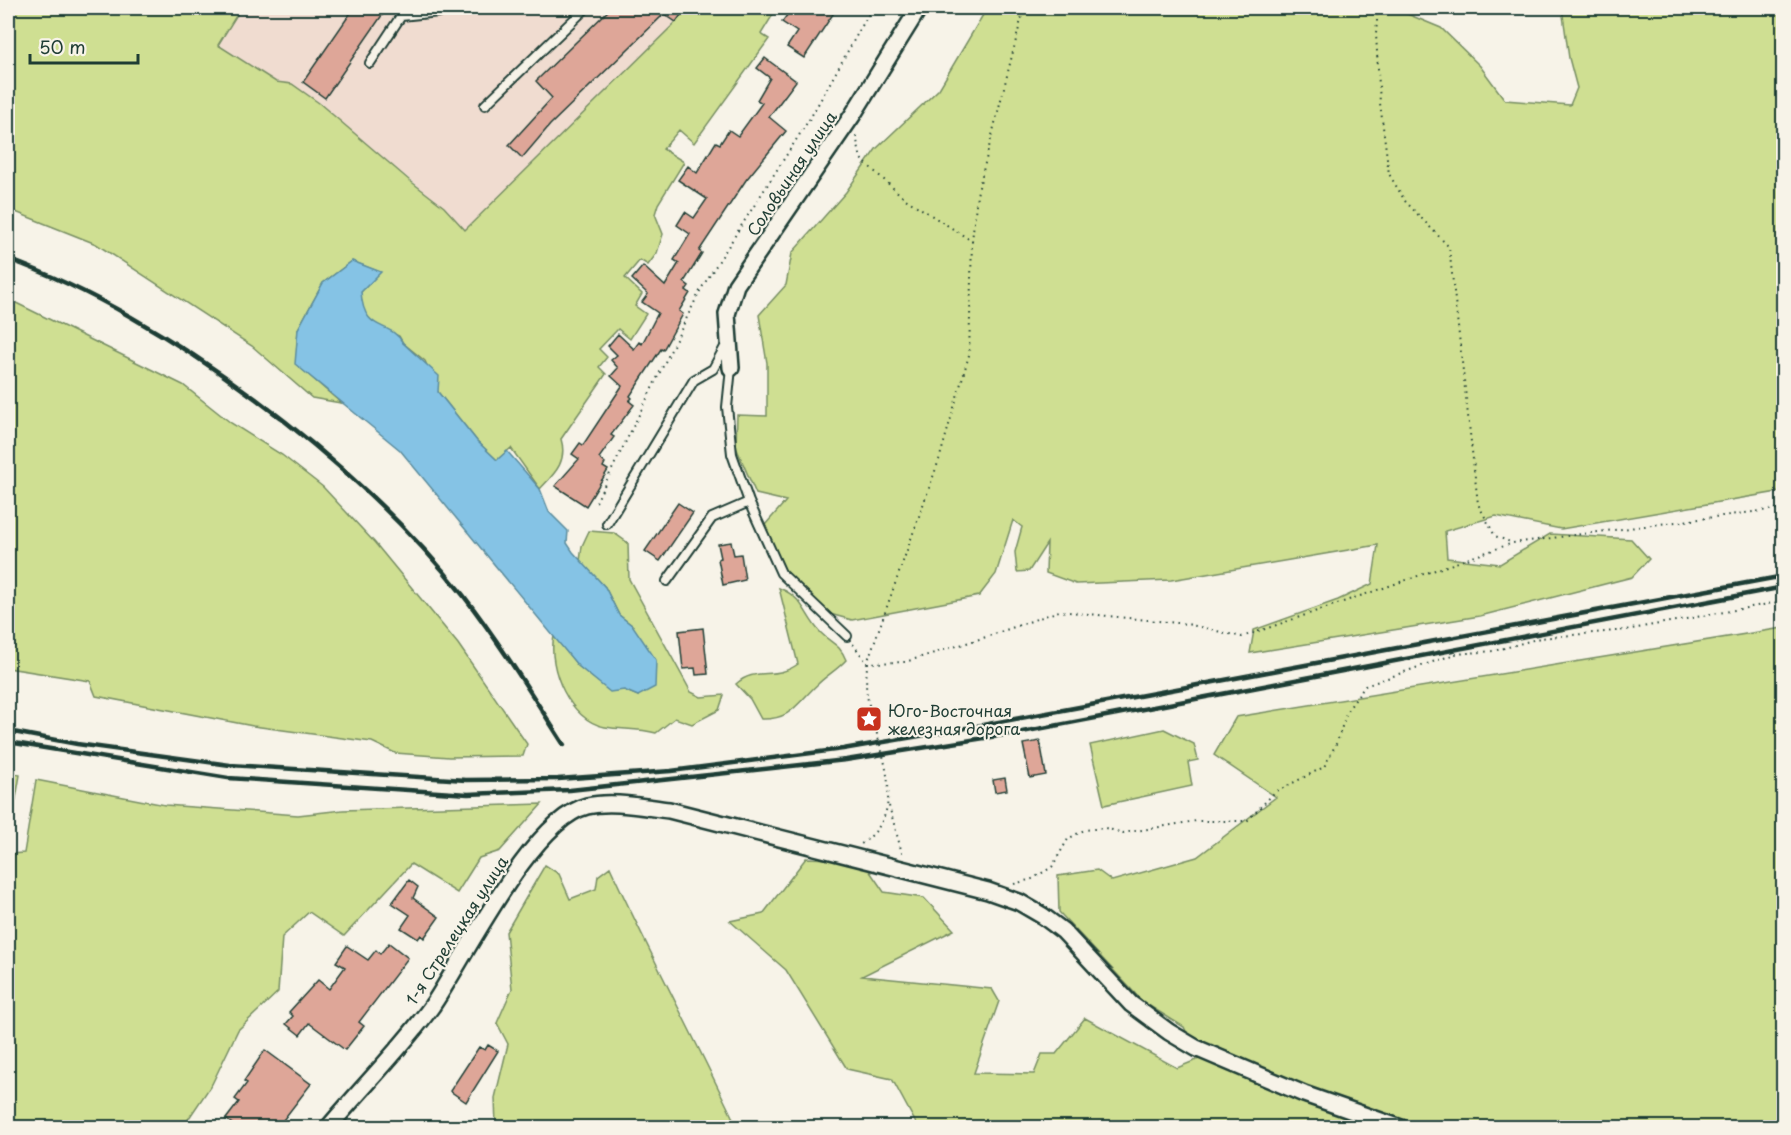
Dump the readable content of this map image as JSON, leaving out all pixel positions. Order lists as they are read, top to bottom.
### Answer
{
  "streets": {
    "street": ["Соловьиная улица", "1-я Стрелецкая улица"]
  },
  "places": {
    "place": ["Юго-Восточная железная дорога"]
  },
  "scale_bar": "50 m"
}
